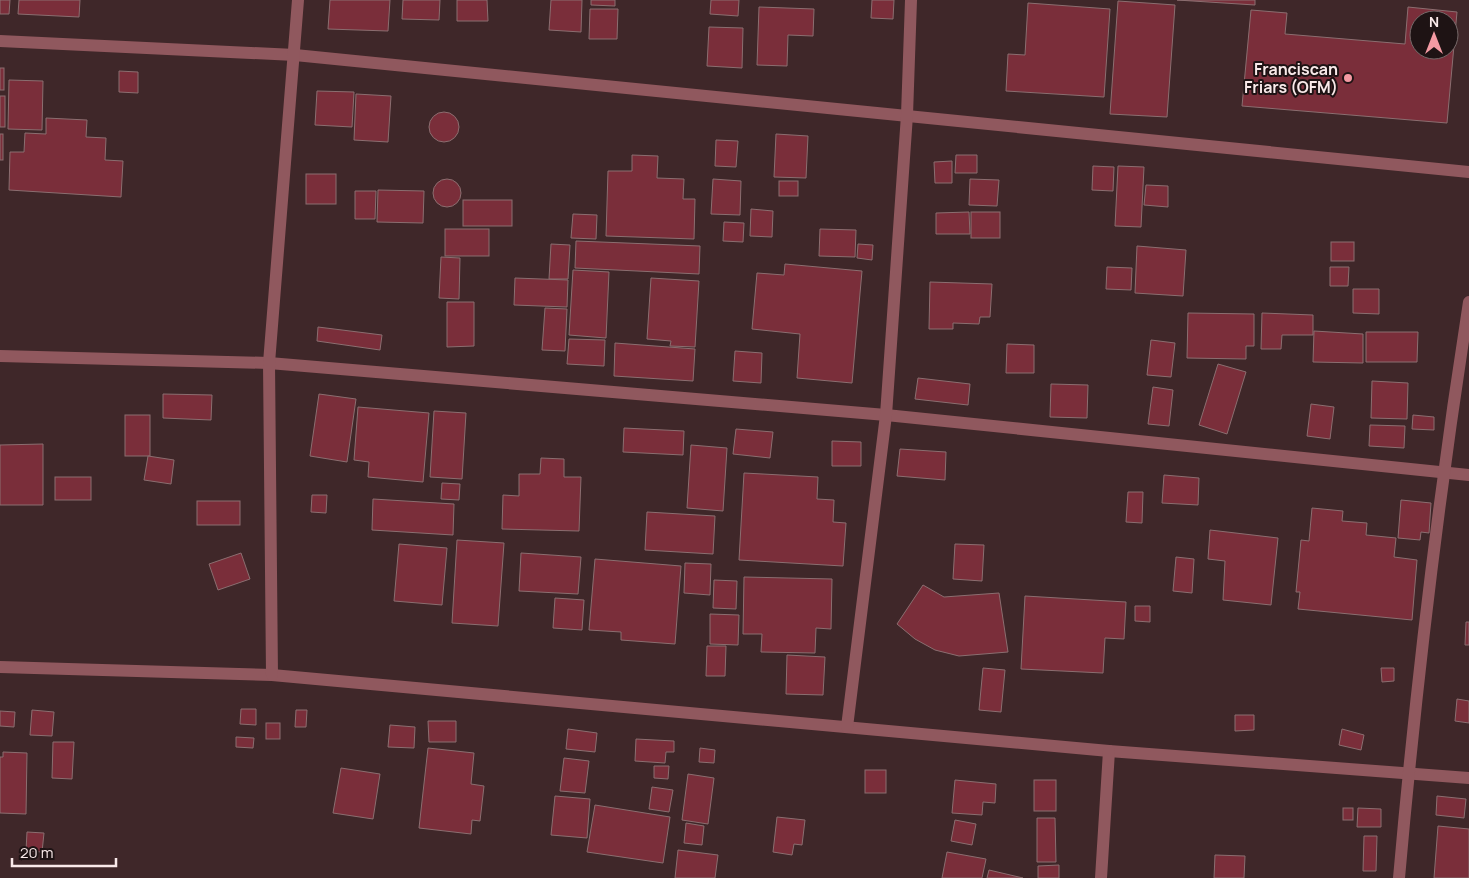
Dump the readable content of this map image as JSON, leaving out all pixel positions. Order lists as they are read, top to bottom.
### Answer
{
  "places": ["Franciscan Friars (OFM)"],
  "scale_bar": "20 m",
  "north": "top"
}
